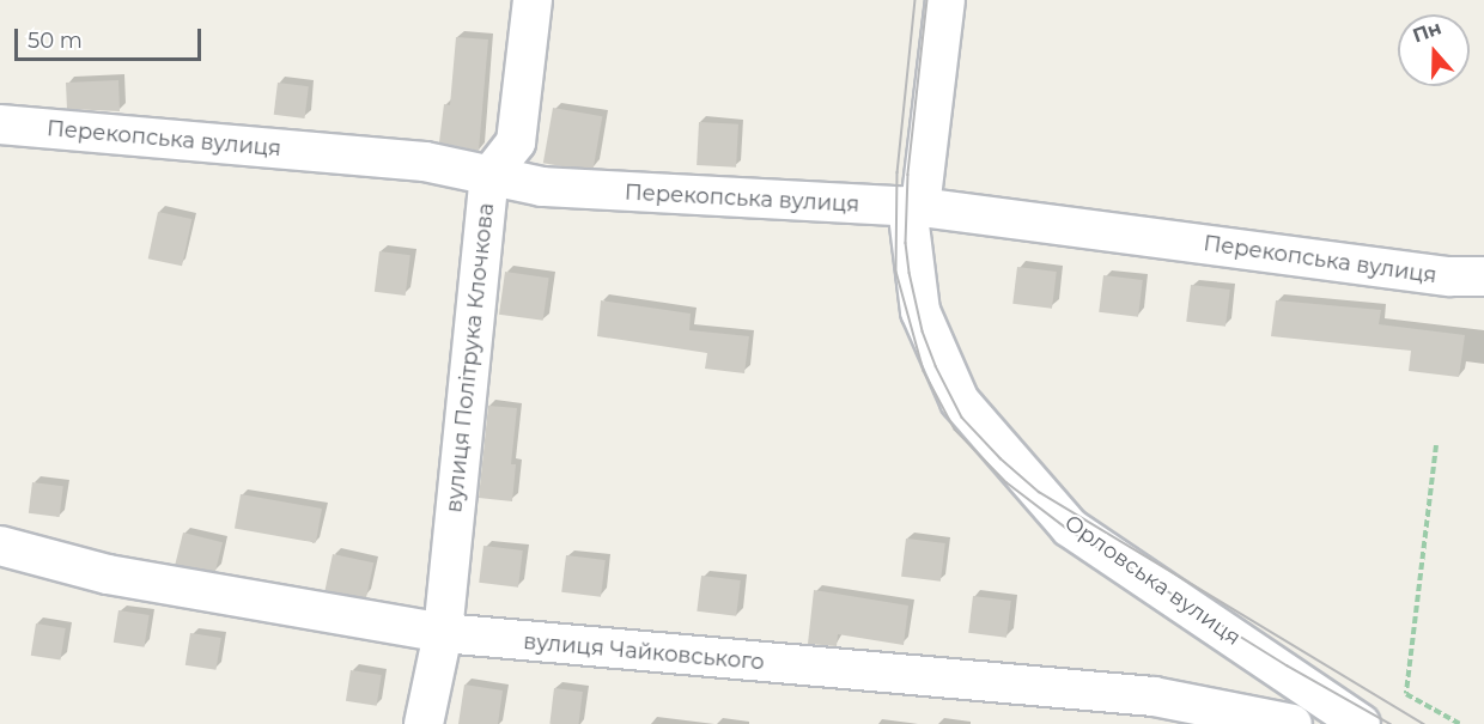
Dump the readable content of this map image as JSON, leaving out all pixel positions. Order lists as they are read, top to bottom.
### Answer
{
  "streets": {
    "street": [
      "Перекопська вулиця",
      "вулиця Політрука Клочкова",
      "Орловська вулиця",
      "вулиця Чайковського"
    ]
  },
  "crossings": [
    ["Перекопська вулиця", "вулиця Політрука Клочкова"],
    ["Перекопська вулиця", "Орловська вулиця"],
    ["вулиця Політрука Клочкова", "вулиця Чайковського"]
  ],
  "scale_bar": "50 m",
  "north": "top"
}
